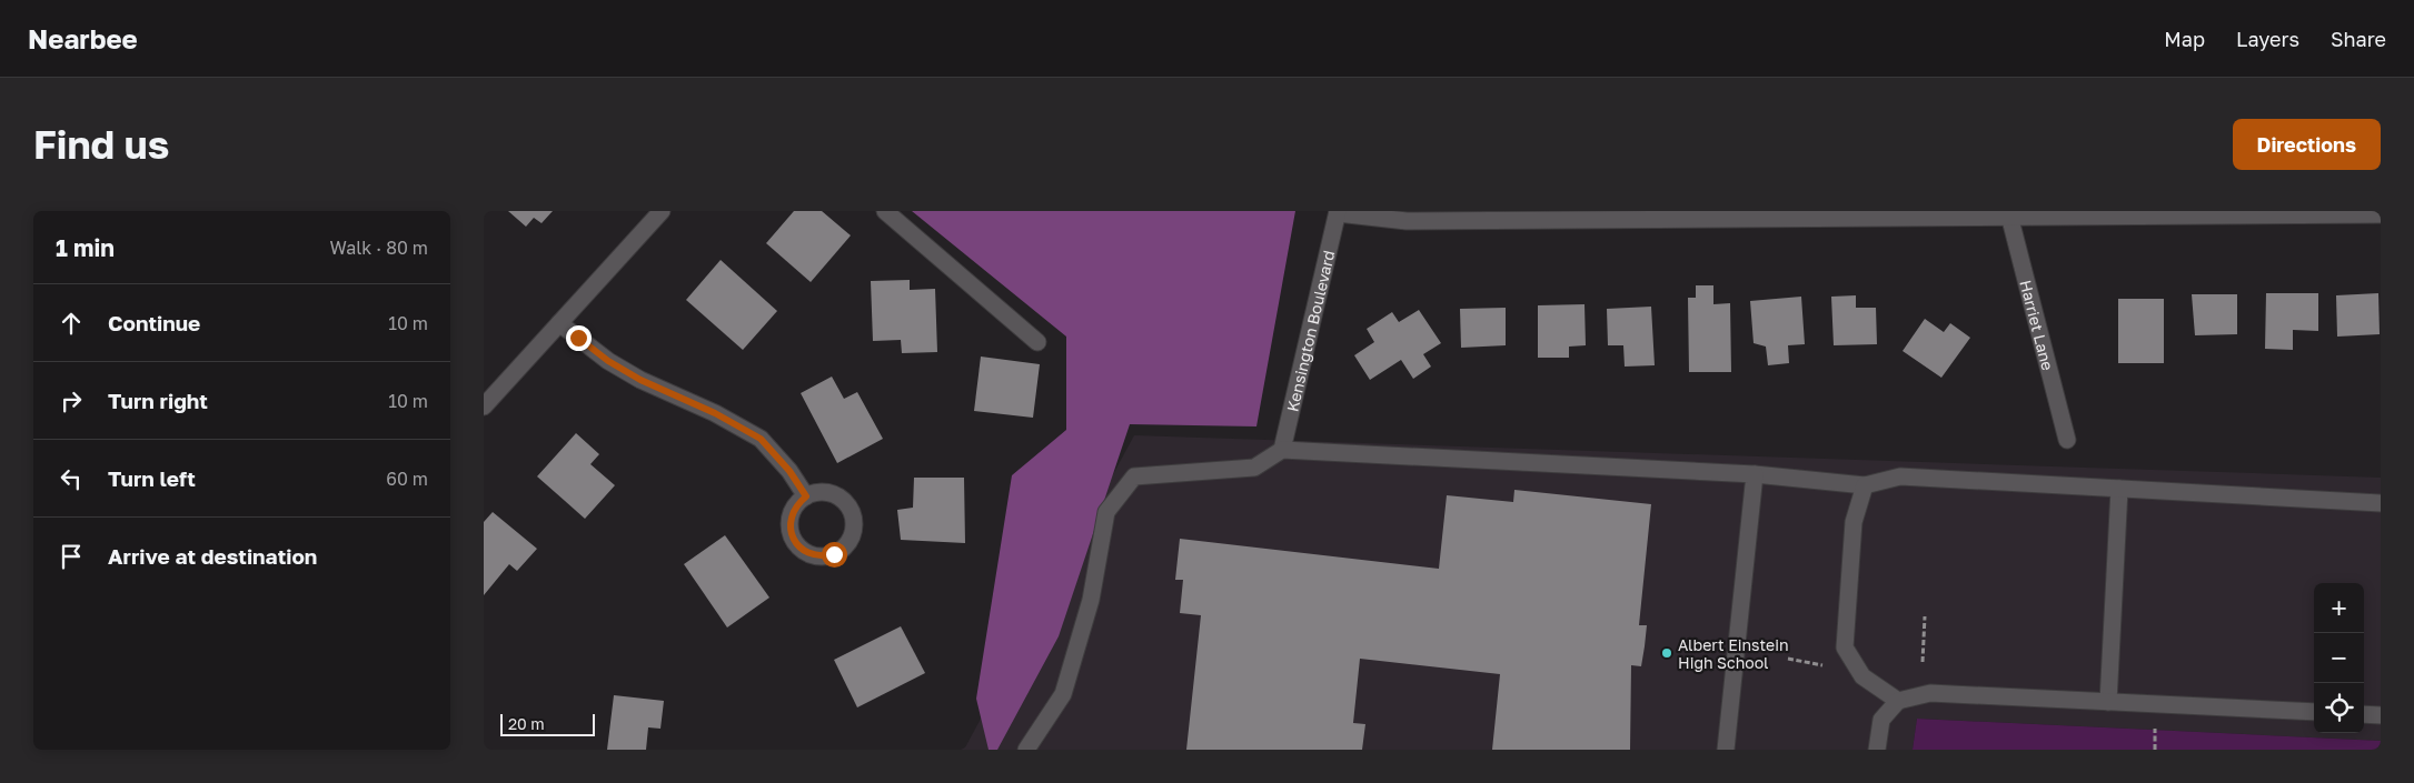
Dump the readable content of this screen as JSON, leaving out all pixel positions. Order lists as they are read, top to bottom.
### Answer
{
  "streets": {
    "street": ["Harriet Lane", "Kensington Boulevard"]
  },
  "places": ["Albert Einstein High School"],
  "scale_bar": "20 m",
  "page": {
    "header": "Nearbee",
    "nav": ["Map", "Layers", "Share"],
    "buttons": "Directions",
    "title": "Find us",
    "heading": ["1 min", "Walk · 80 m"],
    "list": [
      ["Continue", "10 m"],
      ["Turn right", "10 m"],
      ["Turn left", "60 m"],
      "Arrive at destination"
    ],
    "map_buttons": ["+", "−"],
    "scale": "20 m"
  }
}
